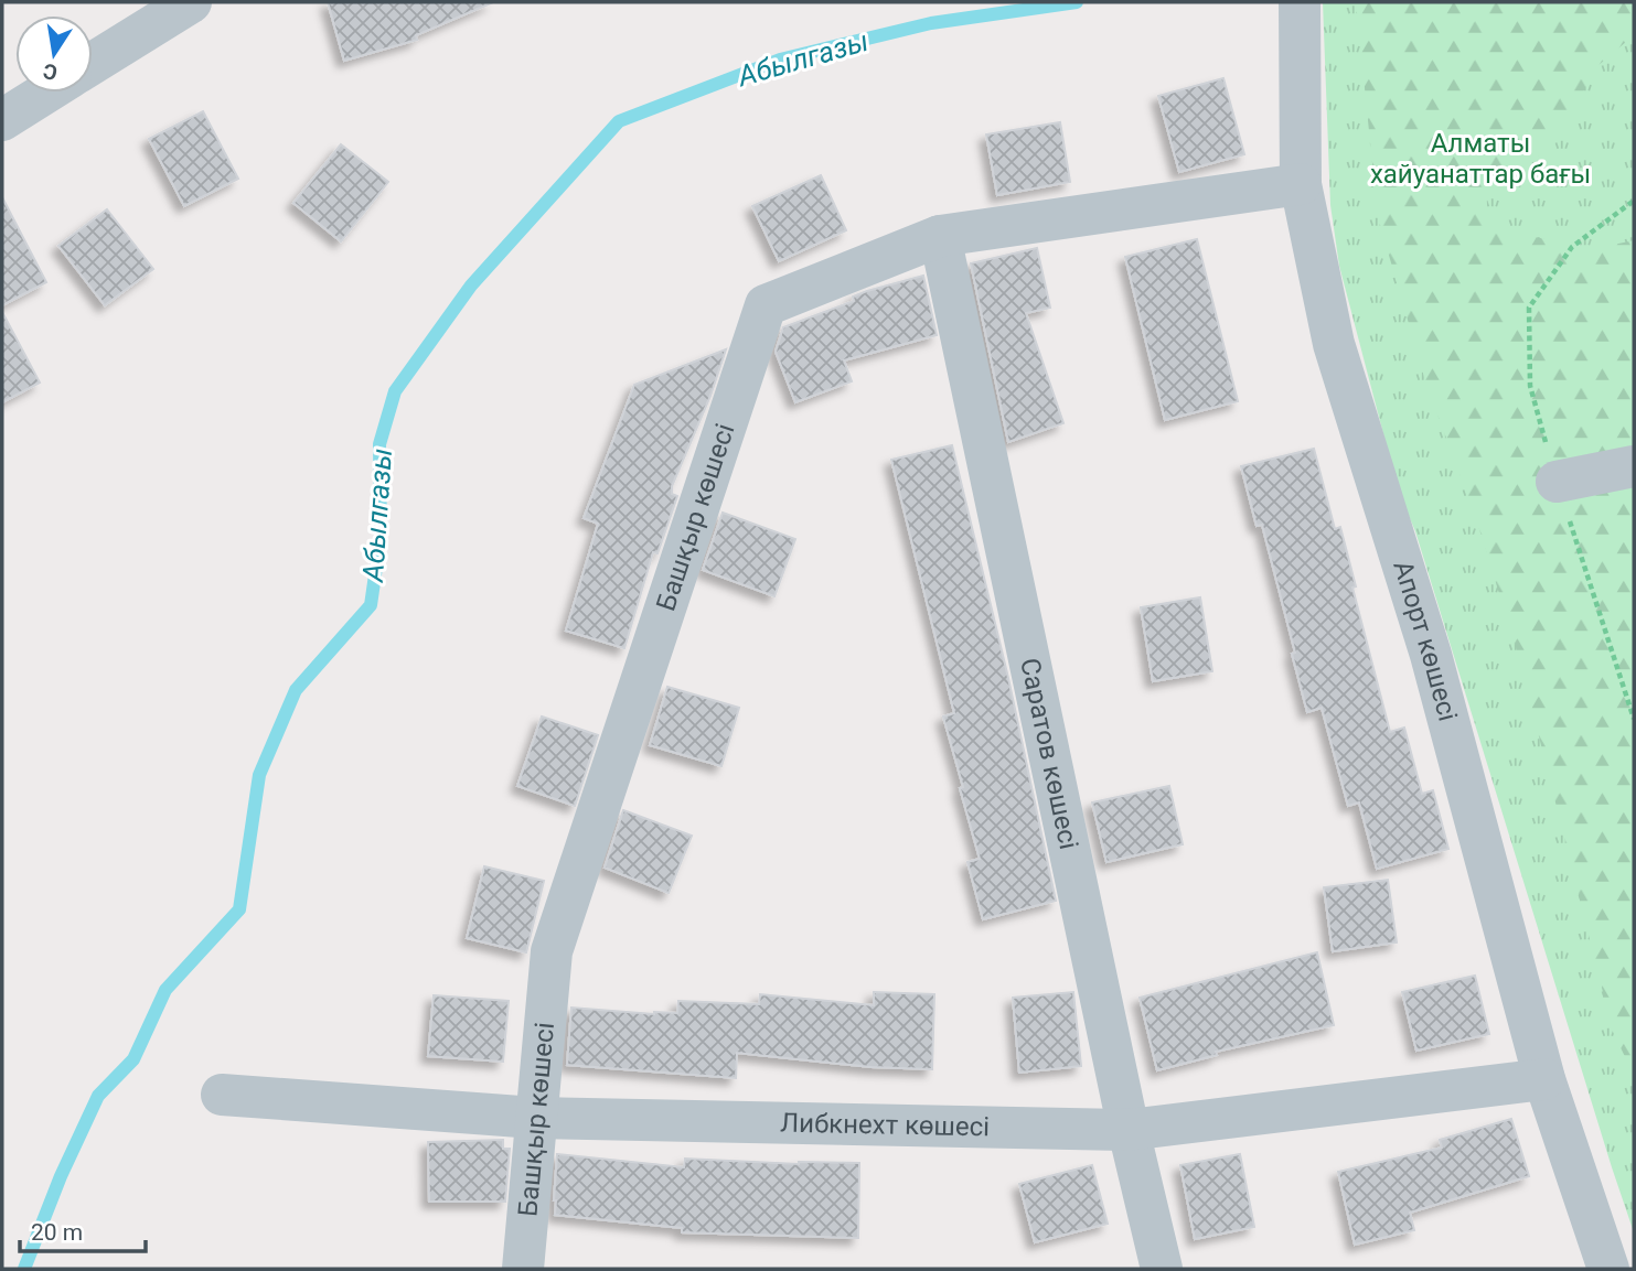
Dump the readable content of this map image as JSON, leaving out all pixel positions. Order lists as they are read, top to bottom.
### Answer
{
  "streets": {
    "street": [
      "Башқыр көшесі",
      "Апорт көшесі",
      "Саратов көшесі",
      "Либкнехт көшесі"
    ]
  },
  "crossings": [
    ["Башқыр көшесі", "Апорт көшесі"],
    ["Башқыр көшесі", "Саратов көшесі"],
    ["Башқыр көшесі", "Либкнехт көшесі"],
    ["Апорт көшесі", "Либкнехт көшесі"],
    ["Саратов көшесі", "Либкнехт көшесі"]
  ],
  "water": ["Абылгазы"],
  "parks": ["Алматы хайуанаттар бағы"],
  "scale_bar": "20 m",
  "north": "bottom"
}
